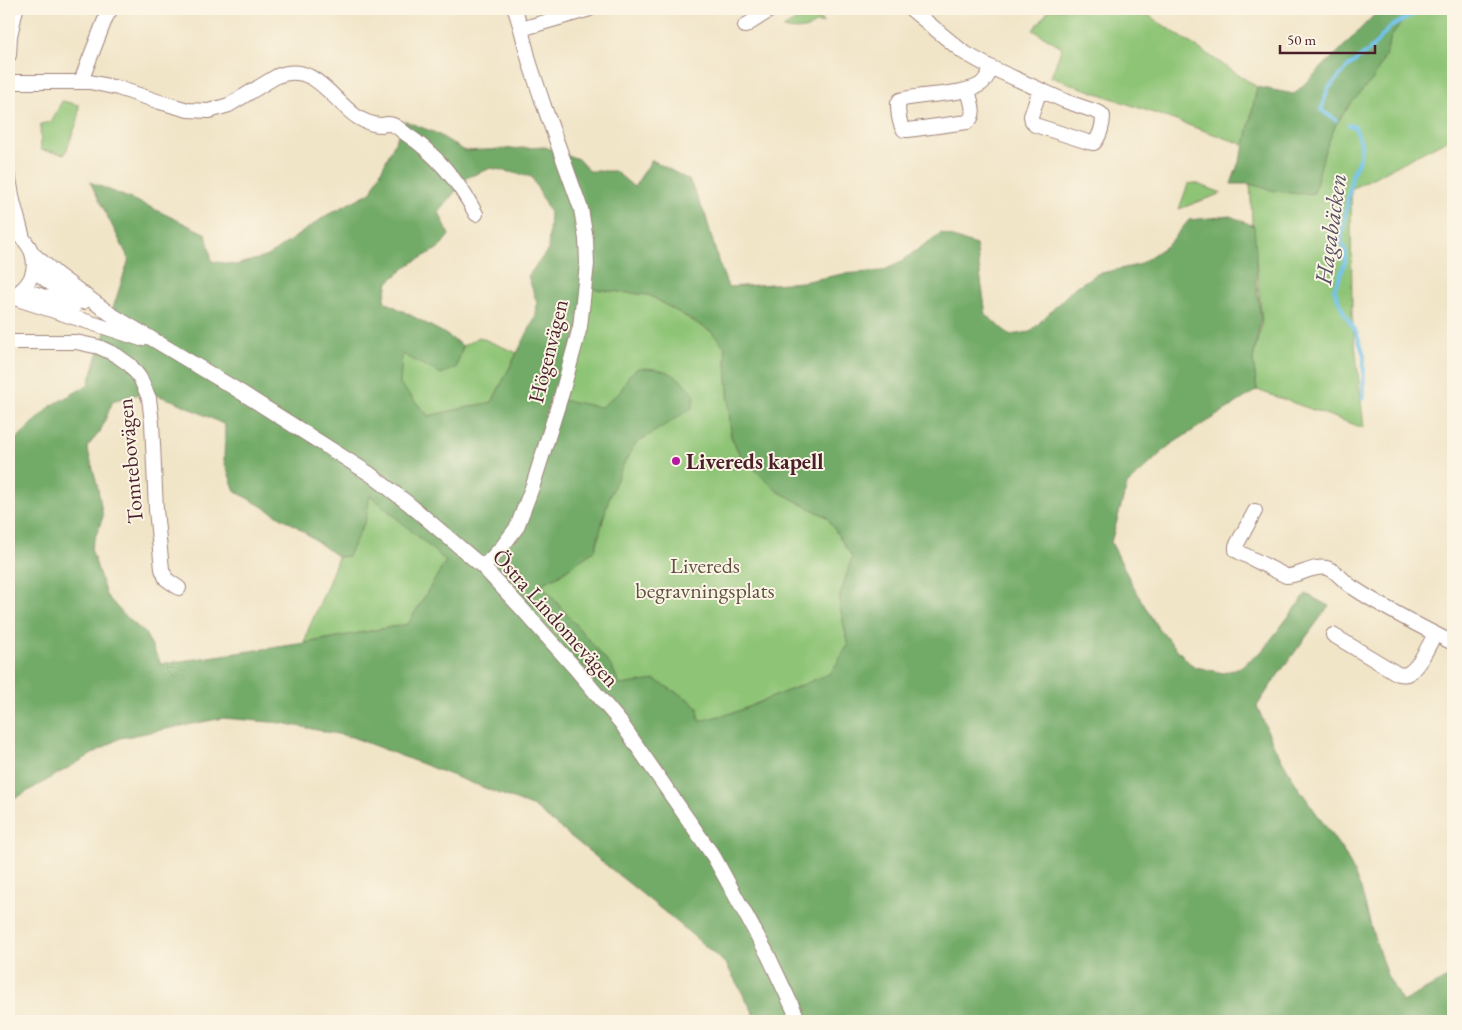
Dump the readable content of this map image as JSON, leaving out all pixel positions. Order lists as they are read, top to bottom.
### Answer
{
  "streets": {
    "street": ["Högenvägen", "Tomtebovägen", "Östra Lindomevägen"]
  },
  "crossings": [
    ["Högenvägen", "Östra Lindomevägen"]
  ],
  "water": ["Hagabäcken"],
  "parks": ["Livereds begravningsplats"],
  "places": ["Livereds kapell"],
  "scale_bar": "50 m"
}
